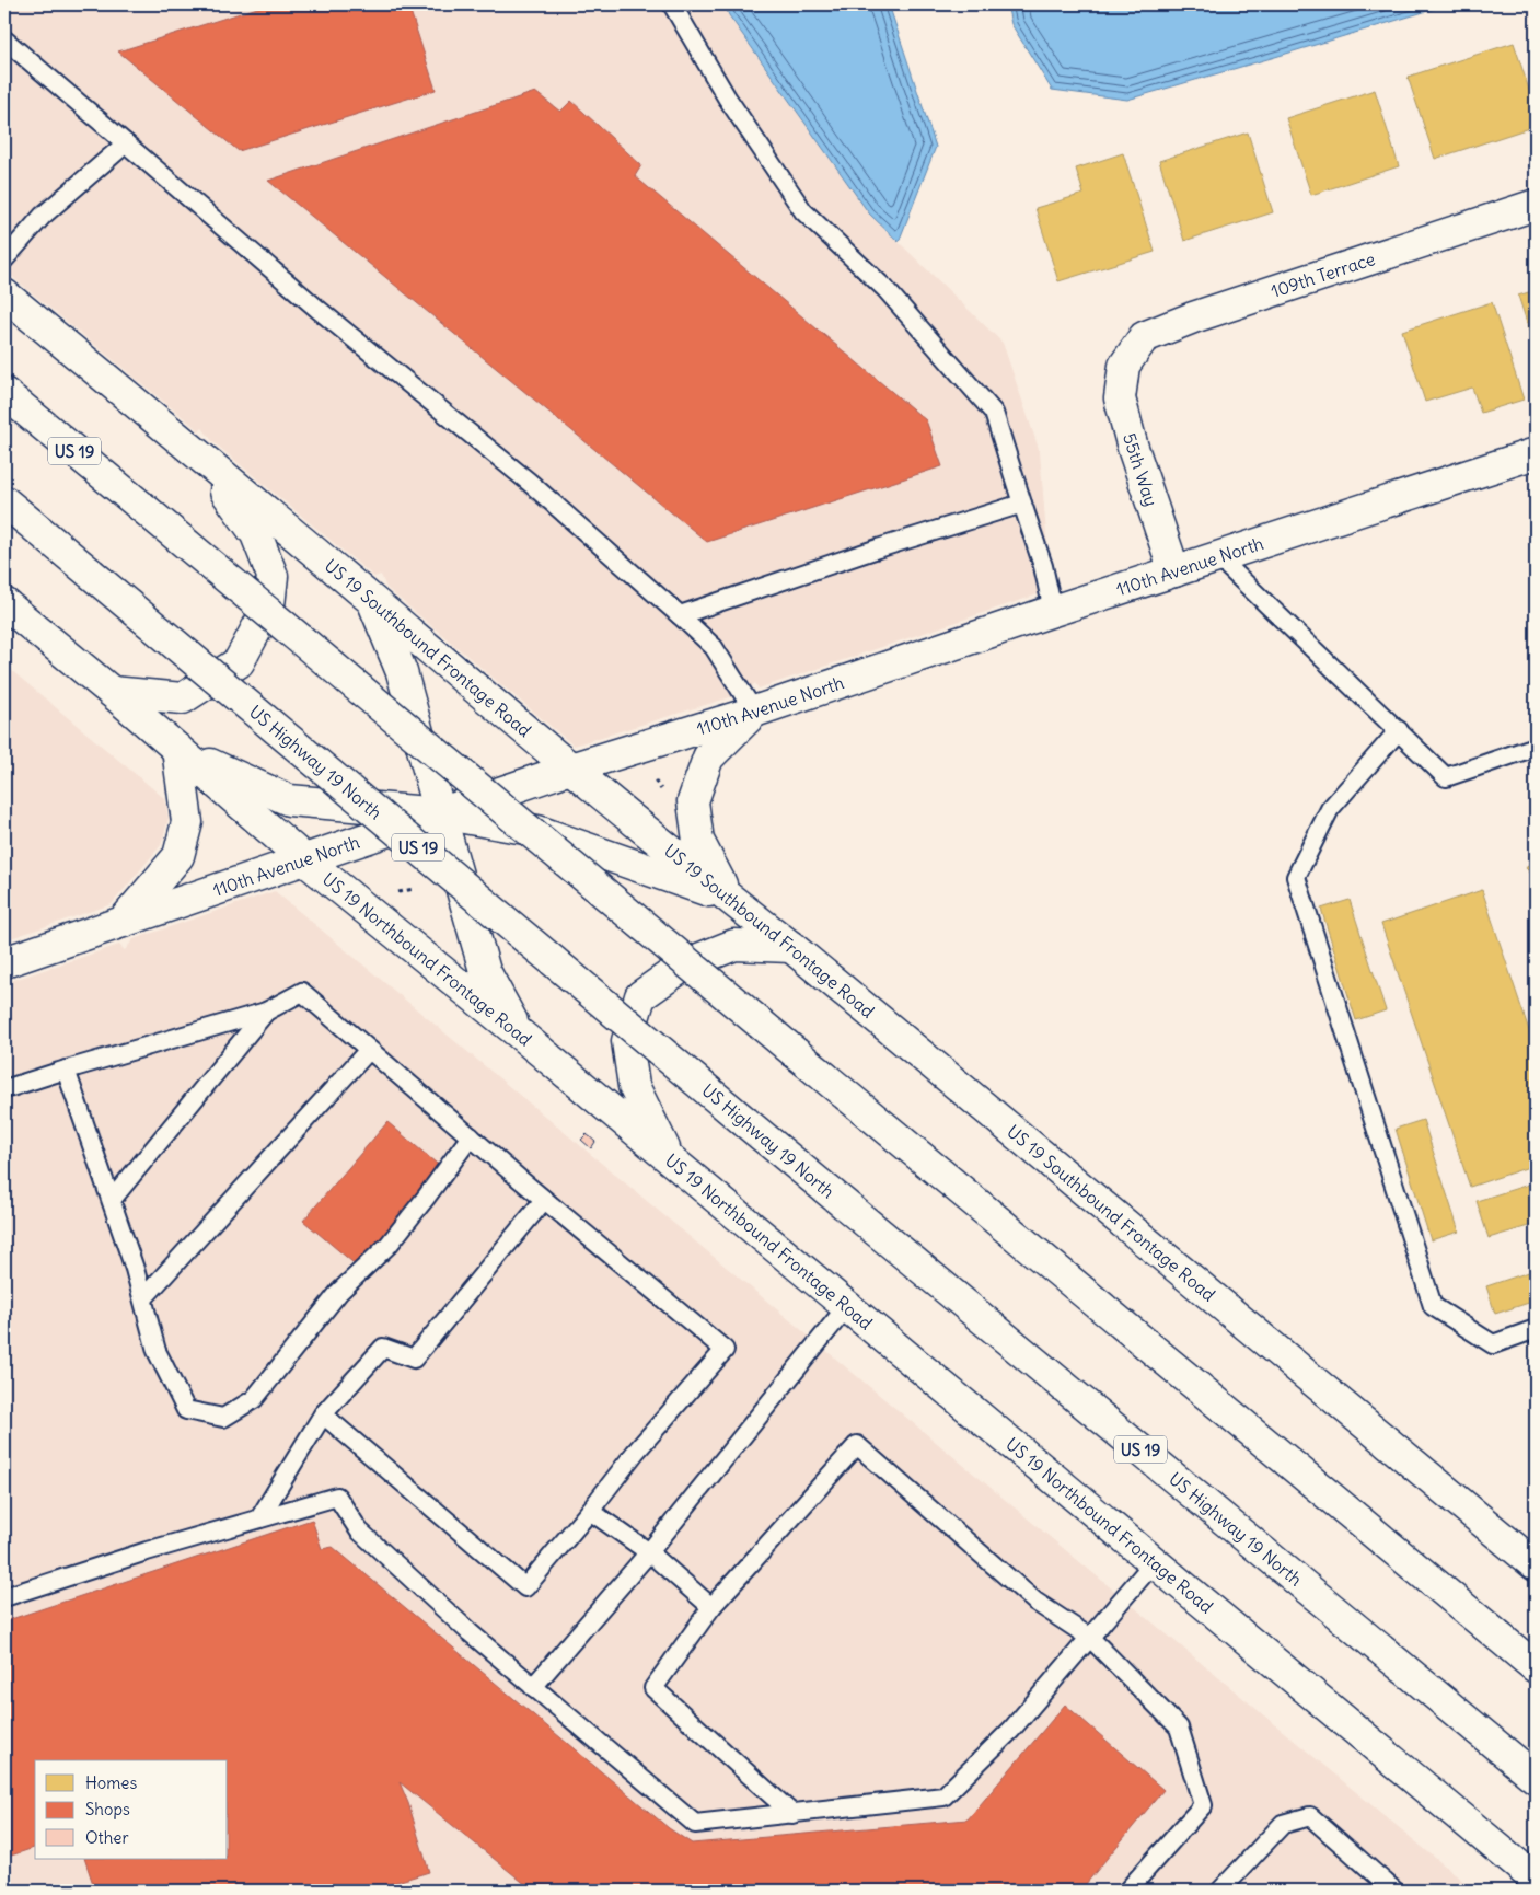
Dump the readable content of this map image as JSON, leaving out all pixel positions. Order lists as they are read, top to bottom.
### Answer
{
  "streets": {
    "main road": [
      "109th Terrace",
      "US 19",
      "55th Way",
      "110th Avenue North",
      "US 19 Southbound Frontage Road",
      "US Highway 19 North",
      "US 19 Northbound Frontage Road"
    ]
  },
  "crossings": [
    ["109th Terrace", "55th Way"],
    ["55th Way", "110th Avenue North"],
    ["110th Avenue North", "US 19 Southbound Frontage Road"],
    ["110th Avenue North", "US 19 Northbound Frontage Road"]
  ],
  "legend": ["Homes", "Shops", "Other"]
}
